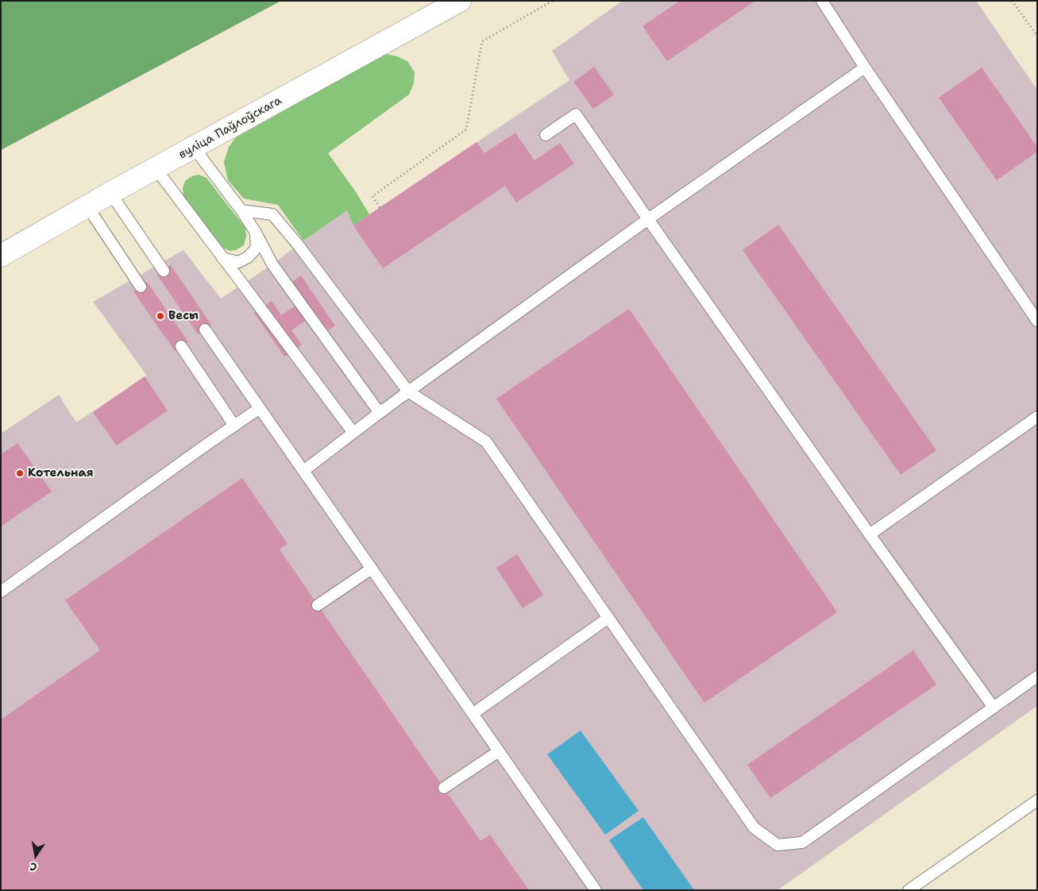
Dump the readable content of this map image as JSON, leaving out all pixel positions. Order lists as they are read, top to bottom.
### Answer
{
  "streets": {
    "street": ["вуліца Паўлоўскага"]
  },
  "places": ["Весы", "Котельная"],
  "north": "bottom"
}
